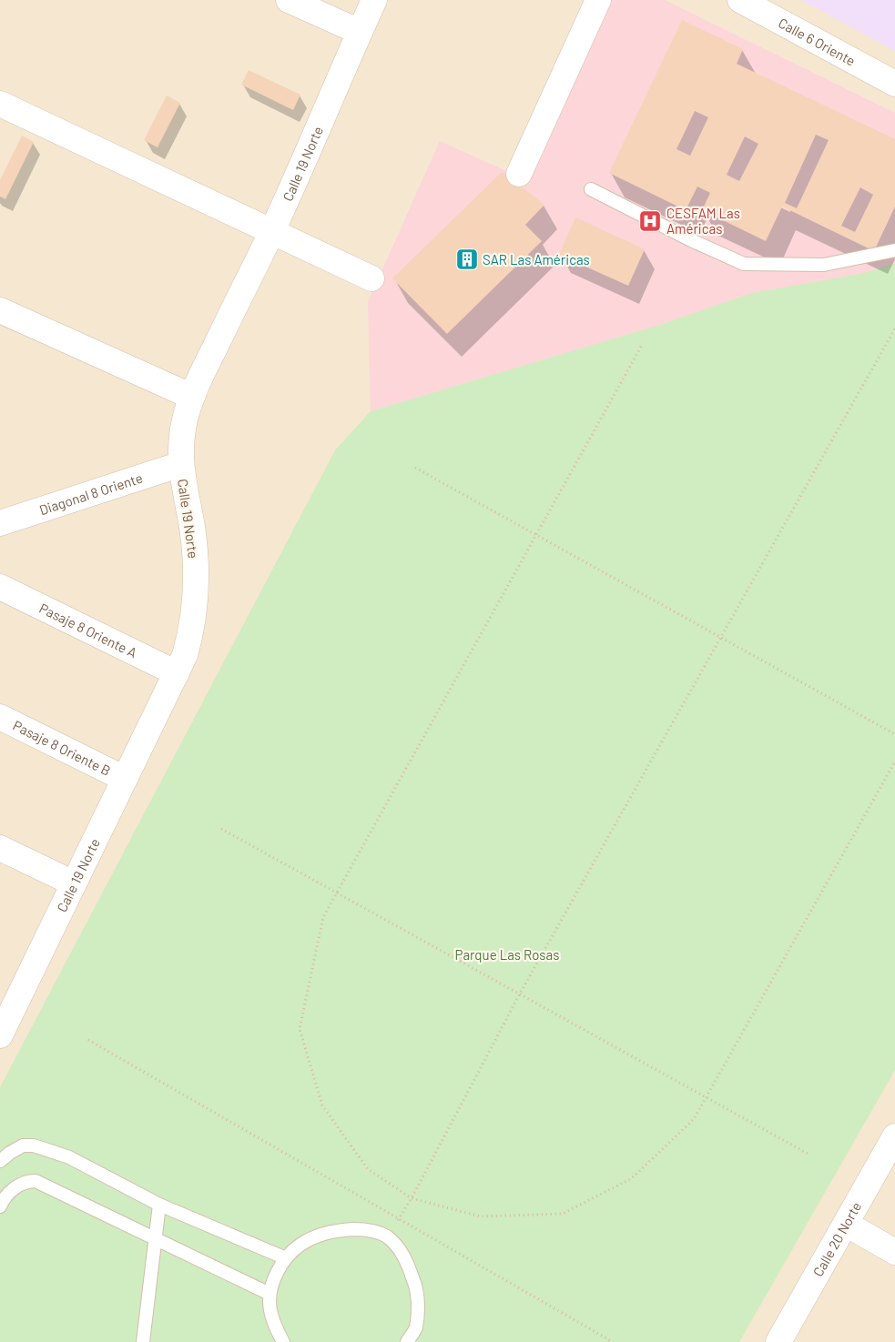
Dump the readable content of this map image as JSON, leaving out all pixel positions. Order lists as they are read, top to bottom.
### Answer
{
  "streets": {
    "street": [
      "Calle 6 Oriente",
      "Calle 19 Norte",
      "Diagonal 8 Oriente",
      "Pasaje 8 Oriente A",
      "Pasaje 8 Oriente B",
      "Calle 20 Norte"
    ]
  },
  "crossings": [
    ["Calle 19 Norte", "Diagonal 8 Oriente"],
    ["Calle 19 Norte", "Pasaje 8 Oriente A"],
    ["Calle 19 Norte", "Pasaje 8 Oriente B"]
  ],
  "parks": ["Parque Las Rosas"],
  "places": {
    "hospital": ["CESFAM Las Américas"],
    "building": ["SAR Las Américas"]
  }
}
